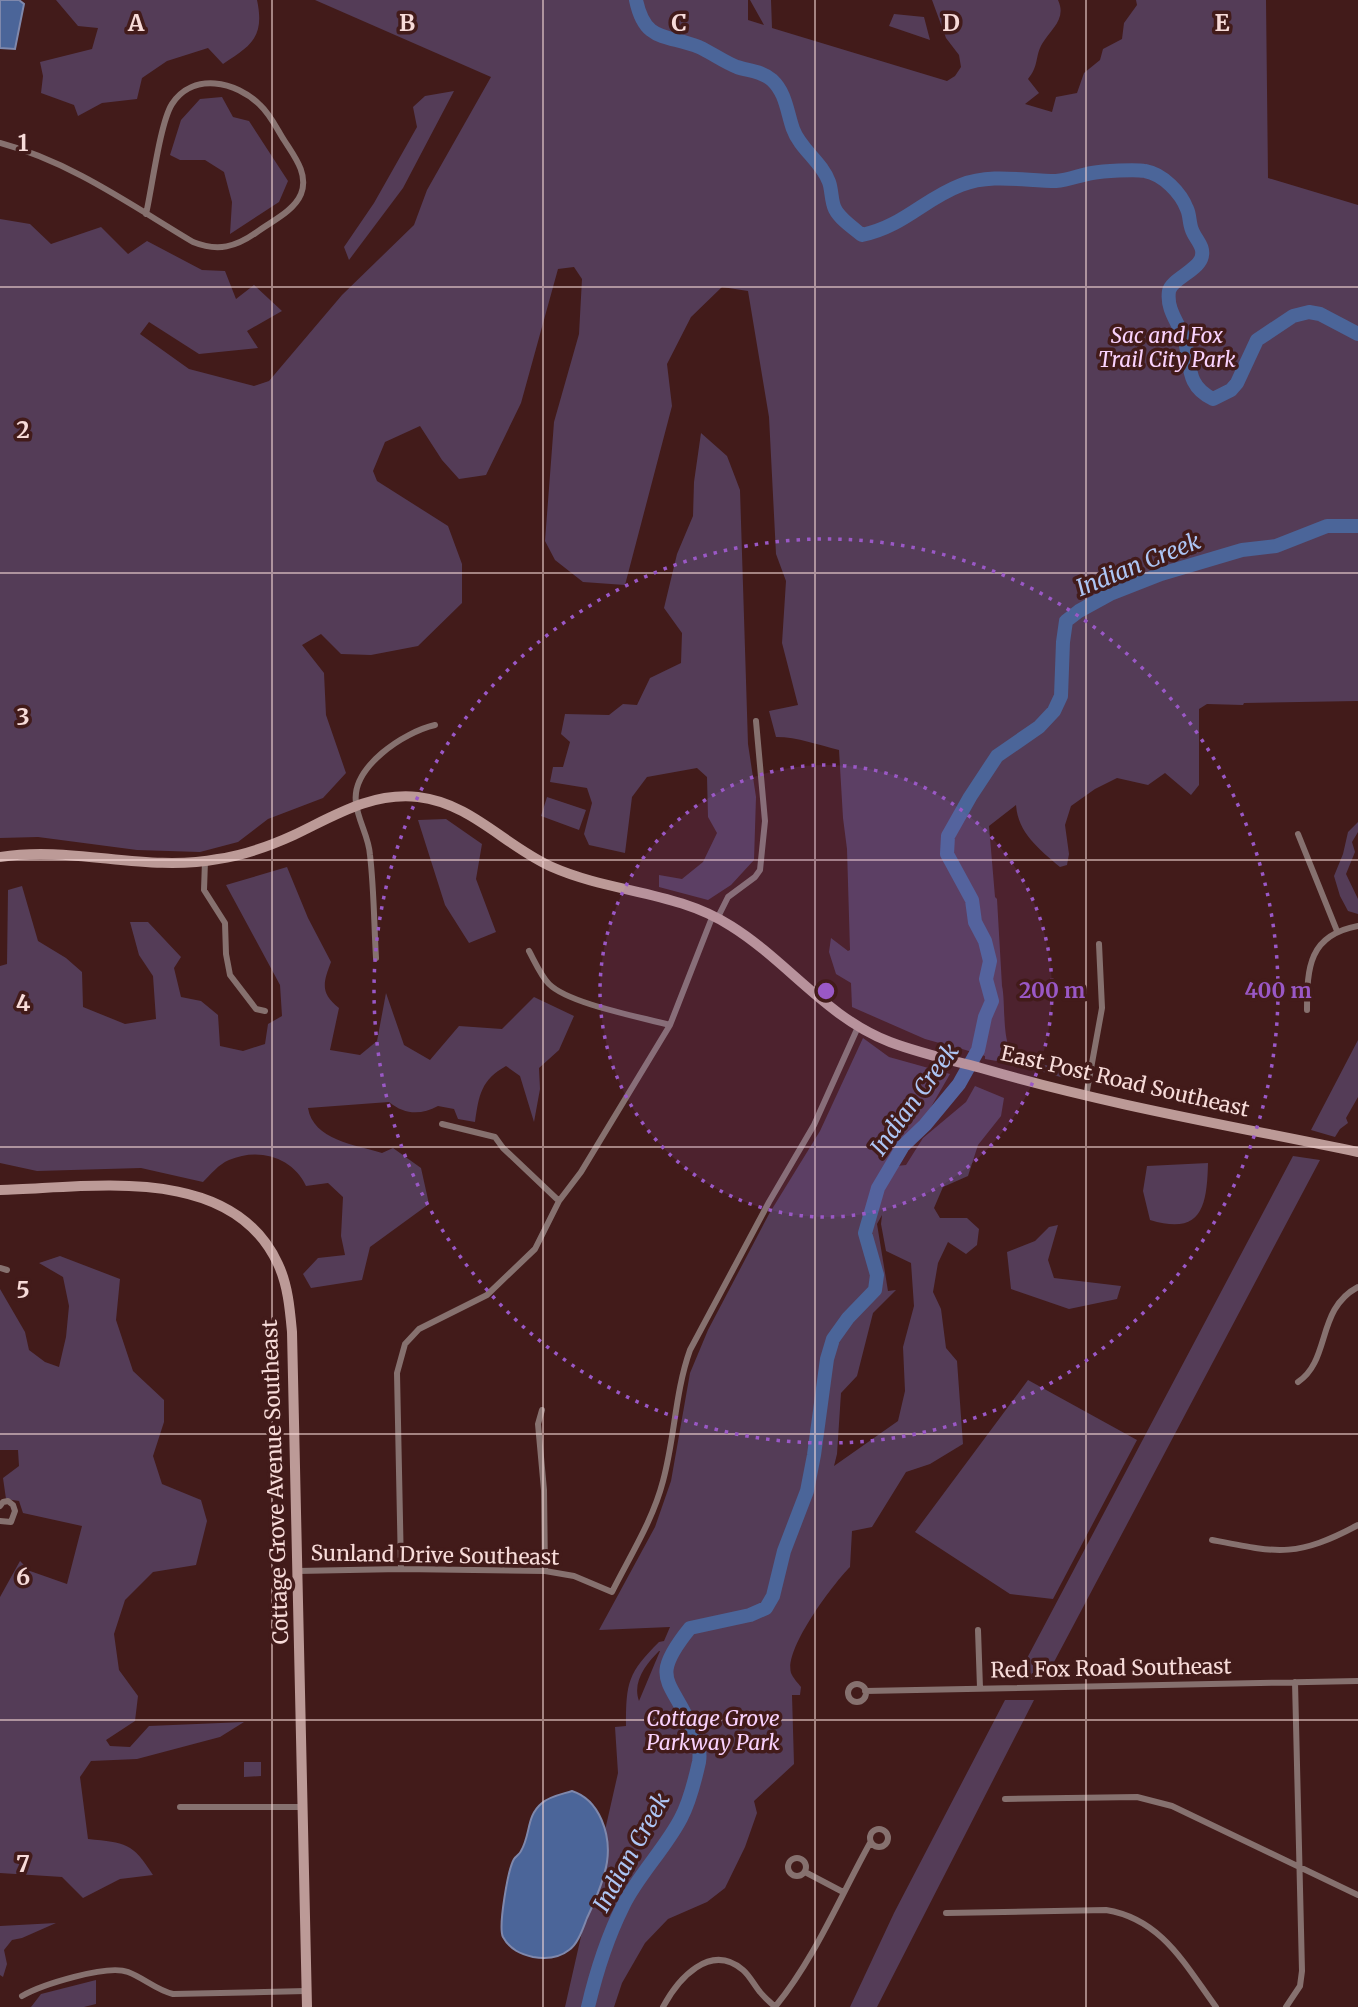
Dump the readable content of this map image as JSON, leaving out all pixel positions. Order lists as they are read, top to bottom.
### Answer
{
  "streets": {
    "main road": ["East Post Road Southeast", "Cottage Grove Avenue Southeast"],
    "street": ["Sunland Drive Southeast", "Red Fox Road Southeast"]
  },
  "crossings": [
    ["East Post Road Southeast", "Sunland Drive Southeast"],
    ["Cottage Grove Avenue Southeast", "Sunland Drive Southeast"]
  ],
  "water": ["Indian Creek"],
  "parks": ["Sac and Fox Trail City Park", "Cottage Grove Parkway Park"],
  "grid": {
    "columns": [
      "A",
      "B",
      "C",
      "D",
      "E"
    ],
    "rows": [
      "1",
      "2",
      "3",
      "4",
      "5",
      "6",
      "7"
    ]
  },
  "rings": ["200 m", "400 m"]
}
